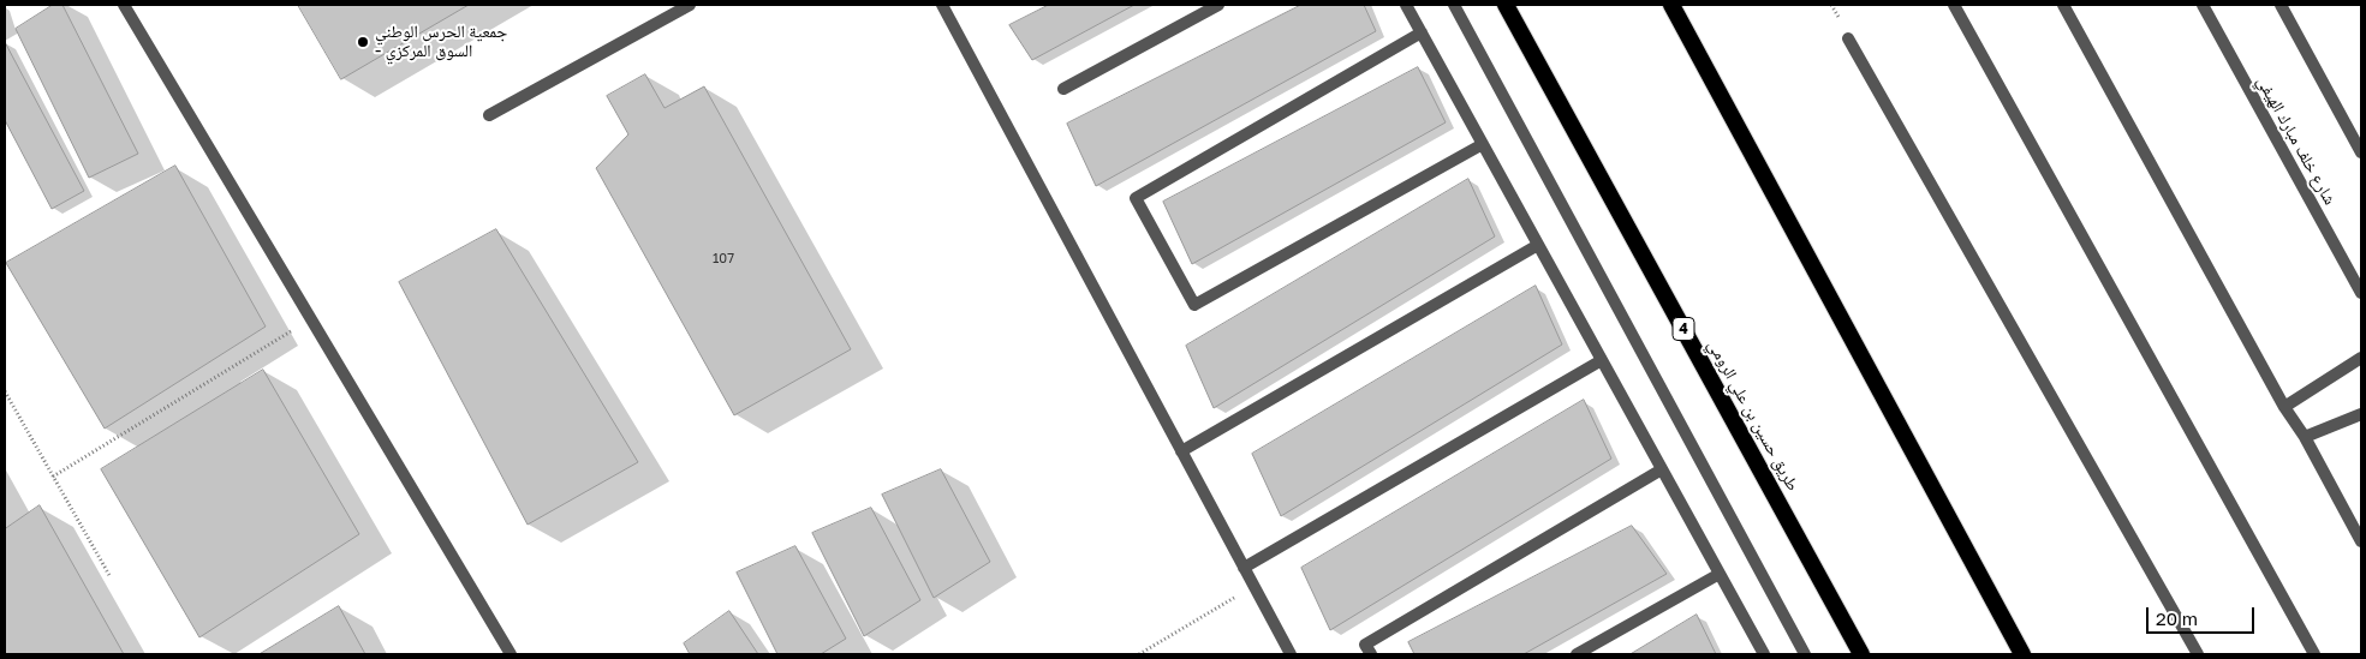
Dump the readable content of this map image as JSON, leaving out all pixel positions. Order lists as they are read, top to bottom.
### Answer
{
  "streets": {
    "highway": ["4", "طريق حسين بن علي الرومي"],
    "street": ["شارع خلف مبارك الهيفي"]
  },
  "places": ["جمعية الحرس الوطني - السوق المركزي"],
  "house_numbers": ["107"],
  "scale_bar": "20 m"
}
